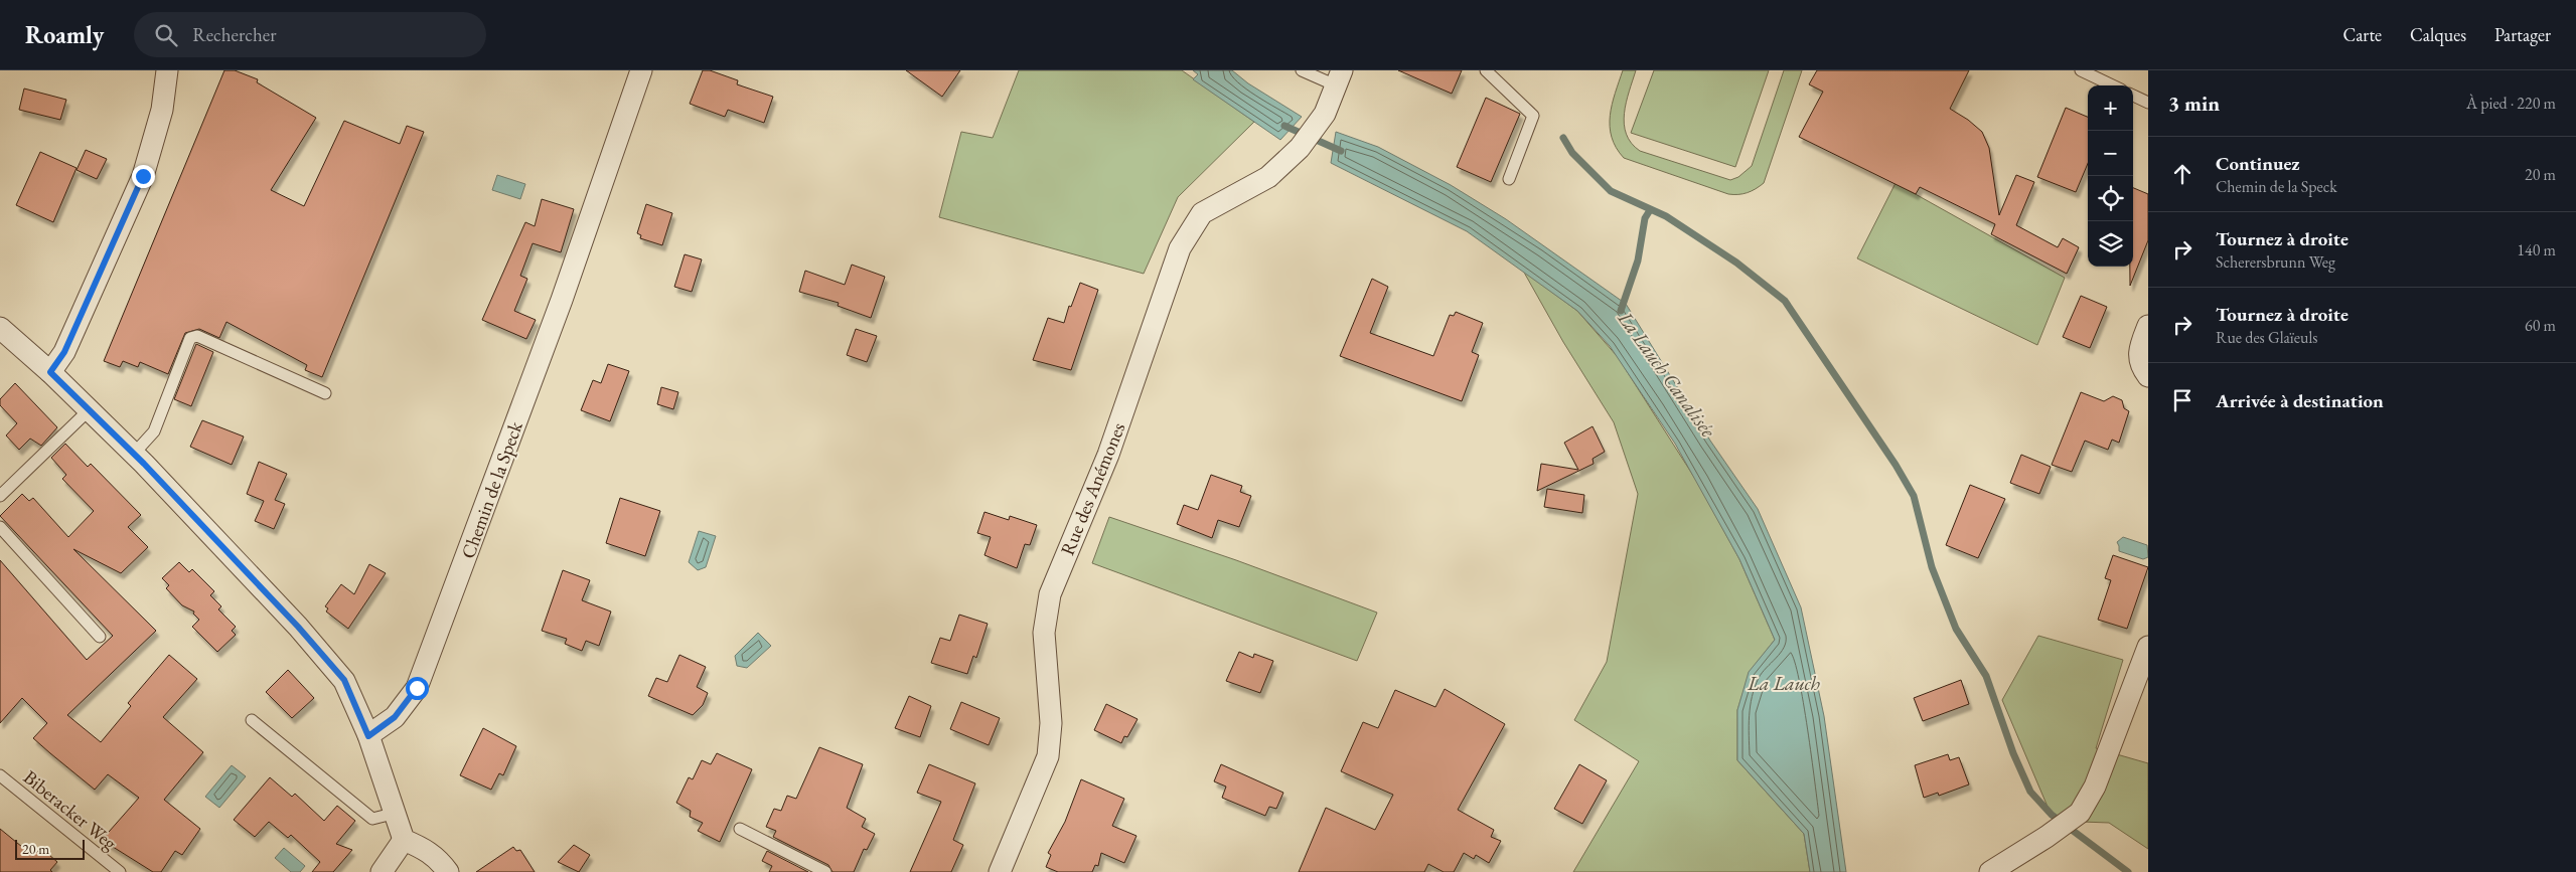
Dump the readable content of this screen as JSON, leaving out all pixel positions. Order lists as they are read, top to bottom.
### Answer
{
  "streets": {
    "street": ["Rue des Anémones", "Chemin de la Speck"],
    "lane": ["Biberacker Weg"]
  },
  "water": ["La Lauch Canalisée", "La Lauch"],
  "scale_bar": "20 m",
  "page": {
    "header": "Roamly",
    "search": "Rechercher",
    "nav": ["Carte", "Calques", "Partager"],
    "heading": ["3 min", "À pied · 220 m"],
    "map_buttons": ["+", "−"],
    "list": [
      ["Continuez", "Chemin de la Speck", "20 m"],
      ["Tournez à droite", "Scherersbrunn Weg", "140 m"],
      ["Tournez à droite", "Rue des Glaïeuls", "60 m"],
      "Arrivée à destination"
    ],
    "scale": "20 m"
  }
}
